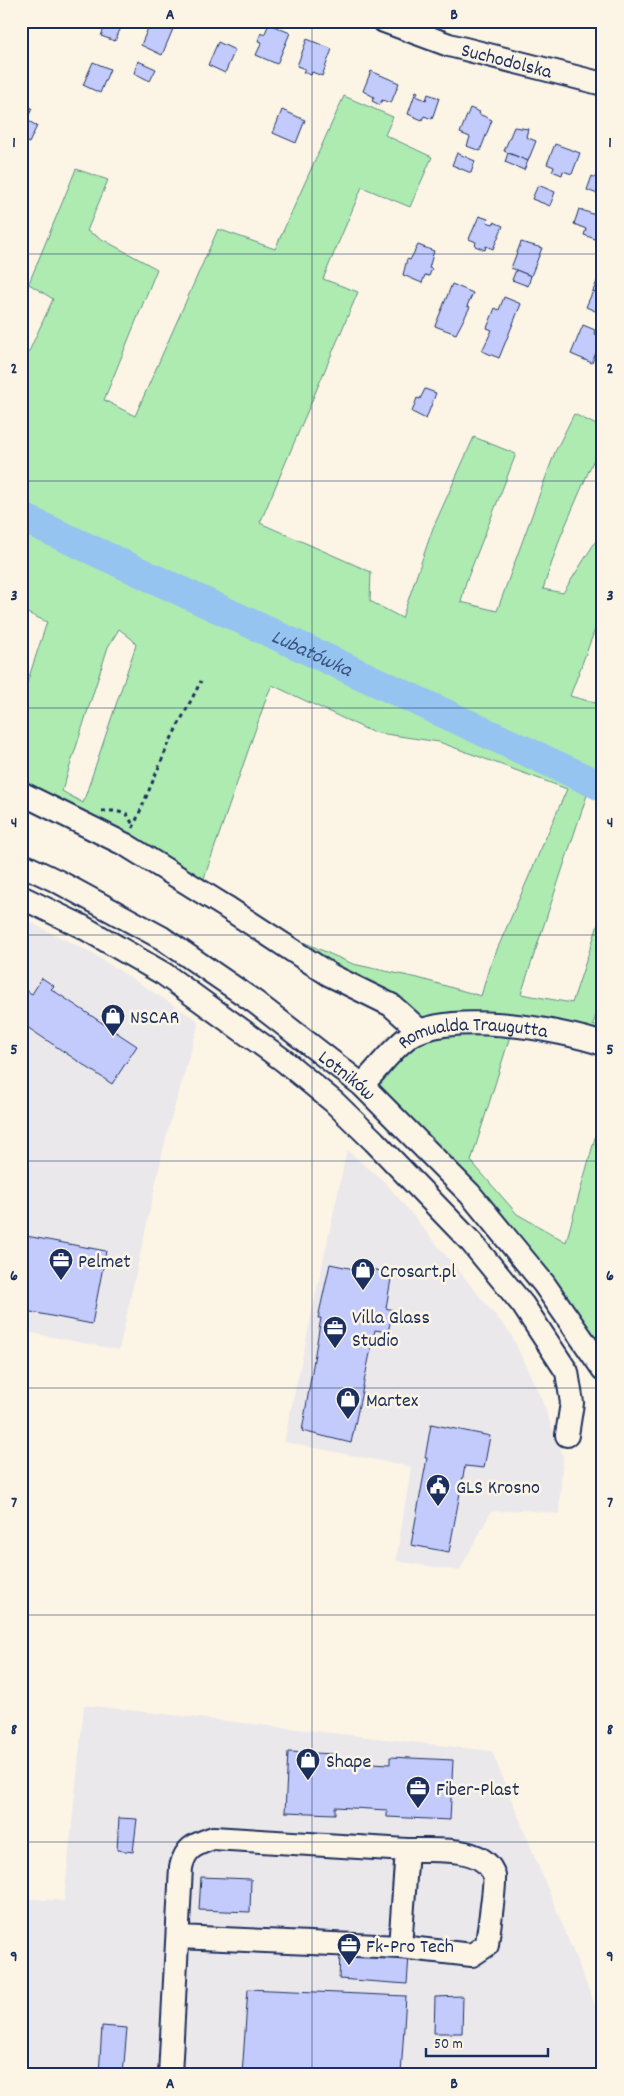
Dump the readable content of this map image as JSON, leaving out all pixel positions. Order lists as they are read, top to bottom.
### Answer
{
  "streets": {
    "street": ["Suchodolska", "Romualda Traugutta", "Lotników"]
  },
  "crossings": [
    ["Romualda Traugutta", "Lotników"]
  ],
  "water": ["Lubatówka"],
  "places": {
    "shop": [
      "NSCAR",
      "Crosart.pl",
      "Martex",
      "Shape"
    ],
    "office": [
      "Pelmet",
      "Villa Glass Studio",
      "Fiber-Plast",
      "Fk-Pro Tech"
    ],
    "public building": ["GLS Krosno"]
  },
  "scale_bar": "50 m",
  "grid": {
    "columns": ["A", "B"],
    "rows": [
      "1",
      "2",
      "3",
      "4",
      "5",
      "6",
      "7",
      "8",
      "9"
    ]
  }
}
